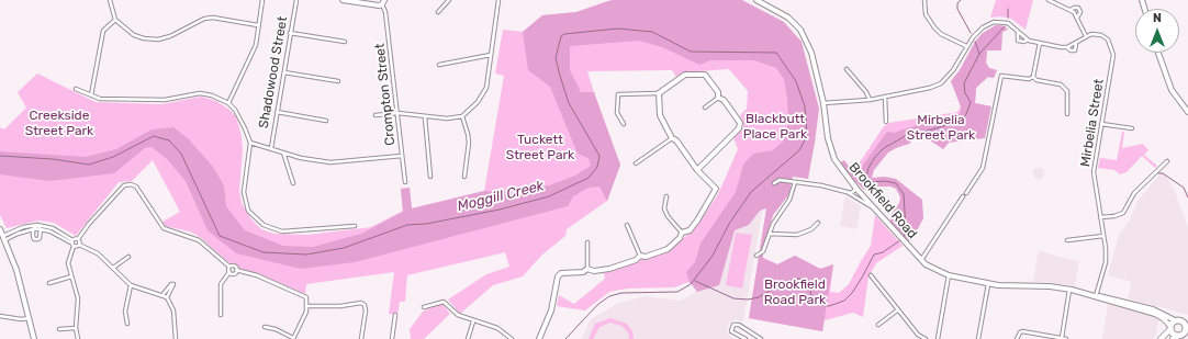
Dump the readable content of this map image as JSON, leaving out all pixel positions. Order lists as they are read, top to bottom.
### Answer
{
  "streets": {
    "street": [
      "Shadowood Street",
      "Crompton Street",
      "Mirbelia Street",
      "Brookfield Road"
    ]
  },
  "crossings": [
    ["Mirbelia Street", "Brookfield Road"]
  ],
  "water": ["Moggill Creek"],
  "parks": [
    "Creekside Street Park",
    "Blackbutt Place Park",
    "Mirbelia Street Park",
    "Tuckett Street Park",
    "Brookfield Road Park"
  ],
  "north": "top"
}
